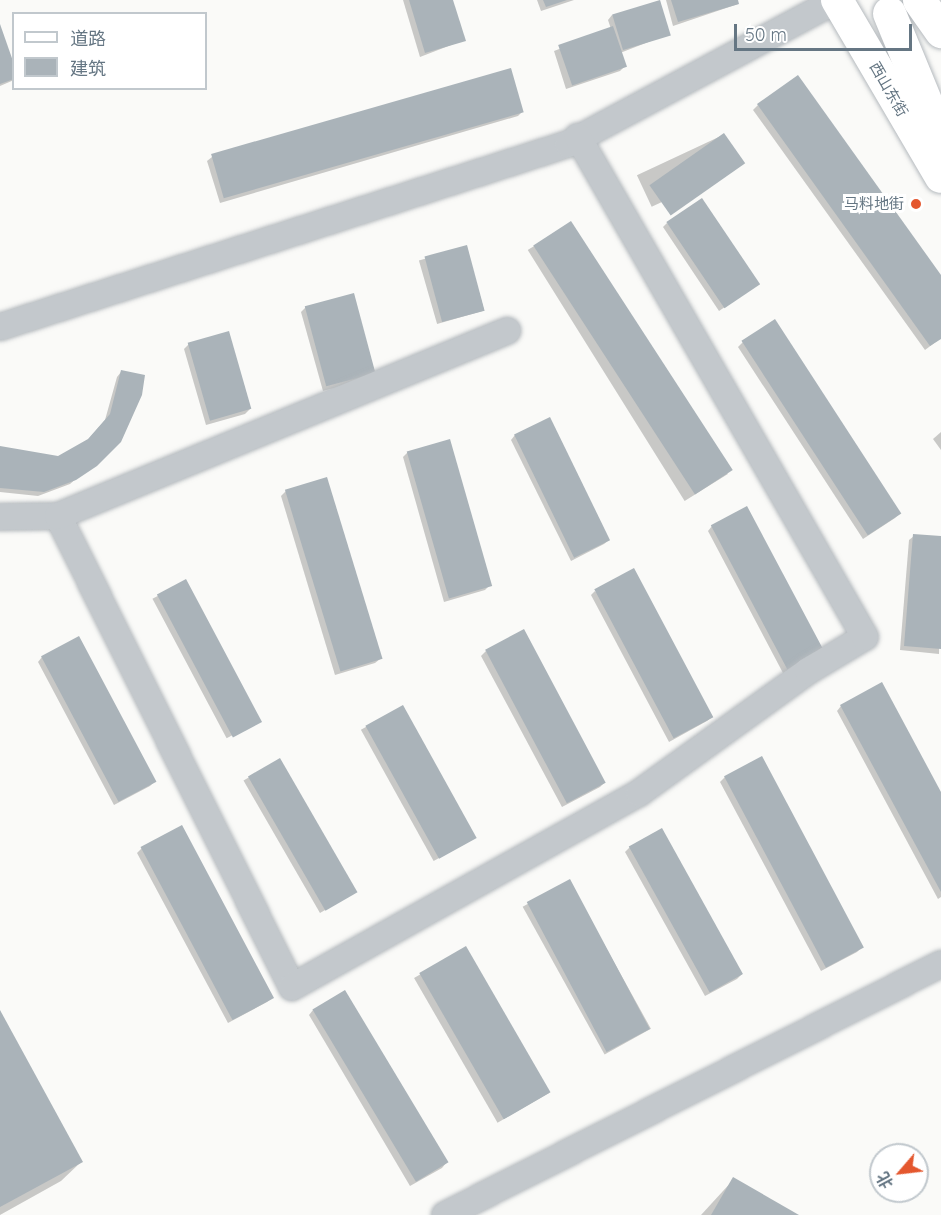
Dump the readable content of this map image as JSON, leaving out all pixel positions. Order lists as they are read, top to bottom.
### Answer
{
  "streets": {
    "main road": ["西山东街"]
  },
  "places": ["马料地街"],
  "legend": ["道路", "建筑"],
  "scale_bar": "50 m",
  "north": "bottom left"
}
